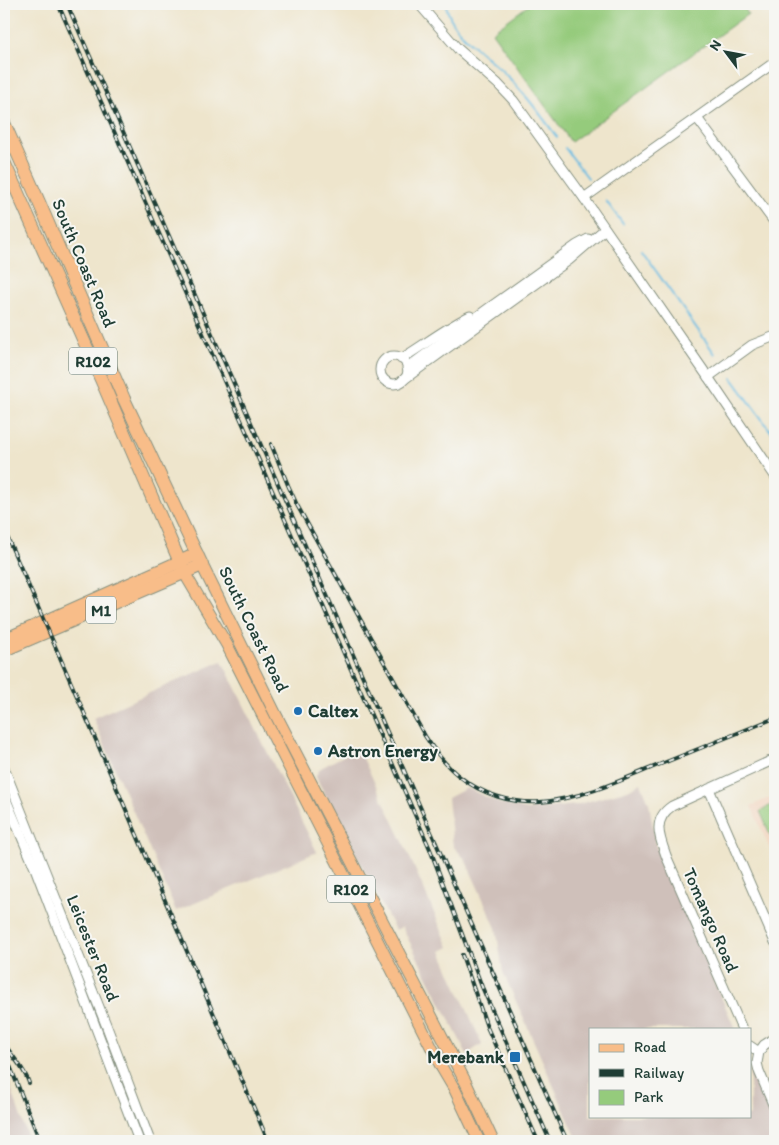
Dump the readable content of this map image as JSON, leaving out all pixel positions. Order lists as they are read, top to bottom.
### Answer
{
  "streets": {
    "highway": ["South Coast Road", "R102", "M1"],
    "street": ["Tomango Road", "Leicester Road"]
  },
  "crossings": [
    ["South Coast Road", "M1"]
  ],
  "places": {
    "other": ["Caltex", "Astron Energy"],
    "transit": ["Merebank"]
  },
  "legend": ["Road", "Railway", "Park"],
  "north": "top left"
}
